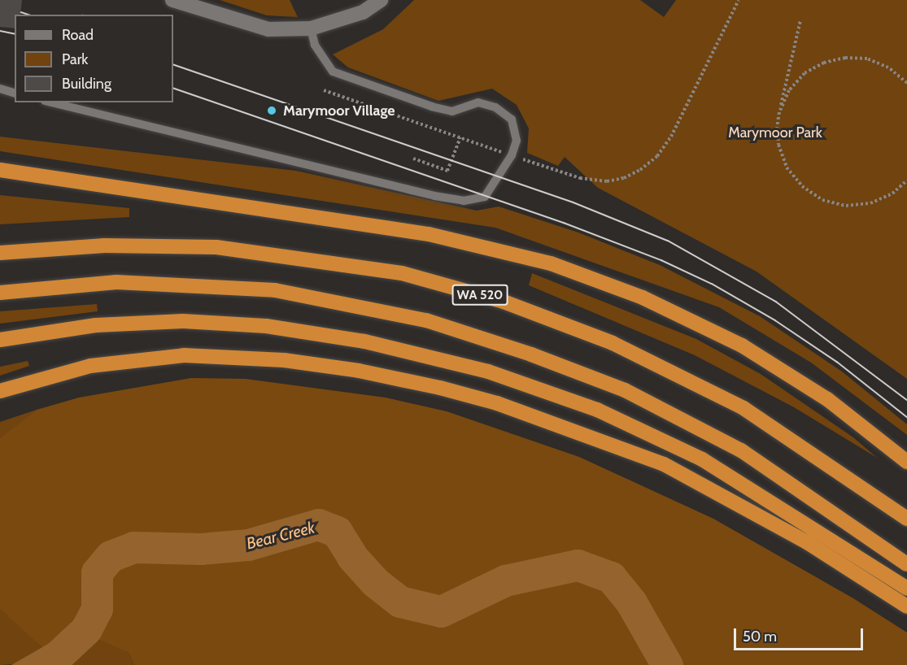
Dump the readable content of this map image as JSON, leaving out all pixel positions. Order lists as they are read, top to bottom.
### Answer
{
  "streets": {
    "highway": ["WA 520"]
  },
  "water": ["Bear Creek"],
  "parks": ["Marymoor Park"],
  "places": ["Marymoor Village"],
  "legend": ["Road", "Park", "Building"],
  "scale_bar": "50 m"
}
